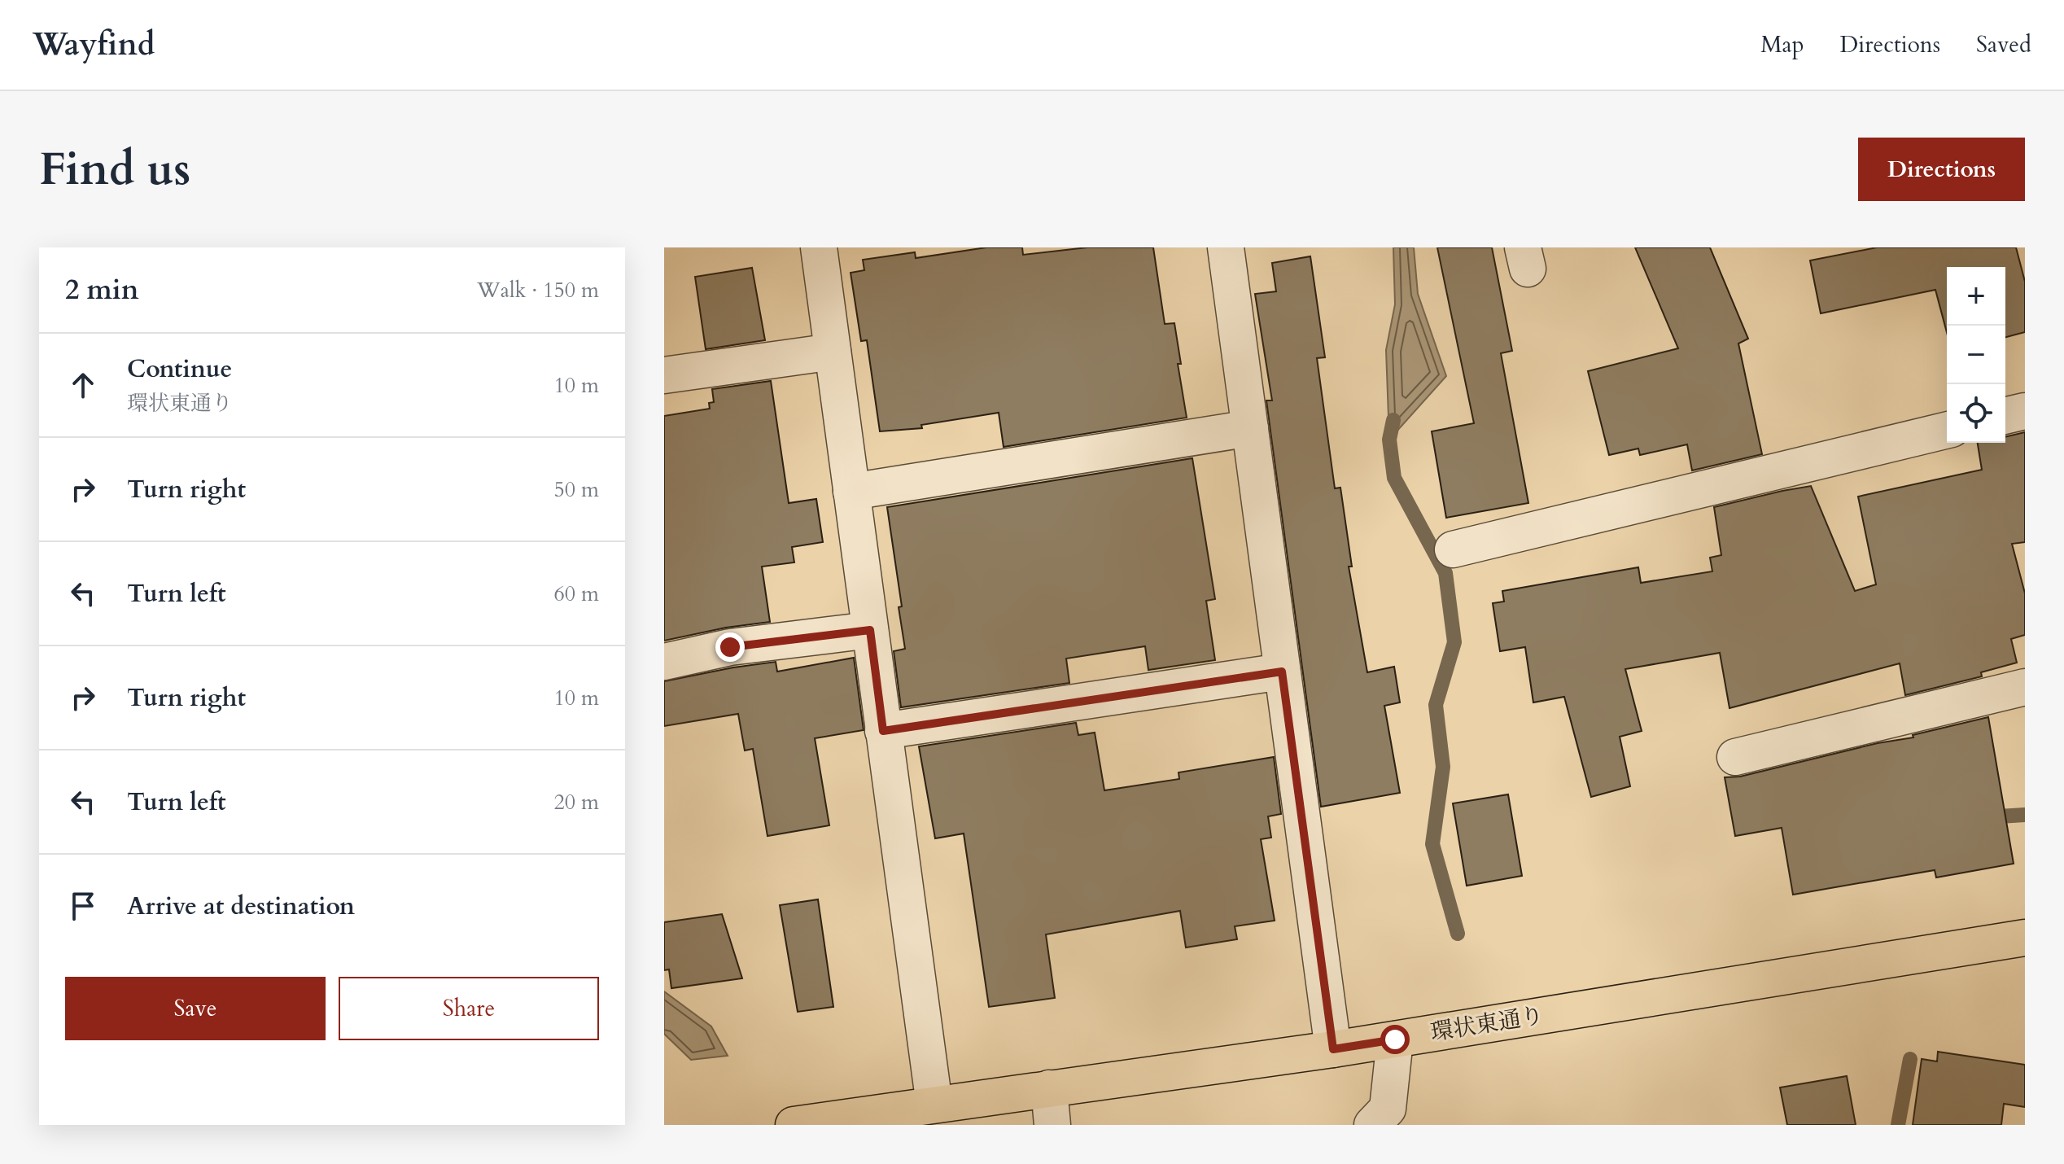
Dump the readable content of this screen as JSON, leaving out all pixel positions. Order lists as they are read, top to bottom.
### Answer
{
  "streets": {
    "main road": ["環状東通り"]
  },
  "page": {
    "header": "Wayfind",
    "nav": ["Map", "Directions", "Saved"],
    "buttons": [
      "Directions",
      ["Save", "Share"]
    ],
    "title": "Find us",
    "heading": ["2 min", "Walk · 150 m"],
    "map_buttons": ["+", "−"],
    "list": [
      ["Continue", "環状東通り", "10 m"],
      ["Turn right", "50 m"],
      ["Turn left", "60 m"],
      ["Turn right", "10 m"],
      ["Turn left", "20 m"],
      "Arrive at destination"
    ]
  }
}
